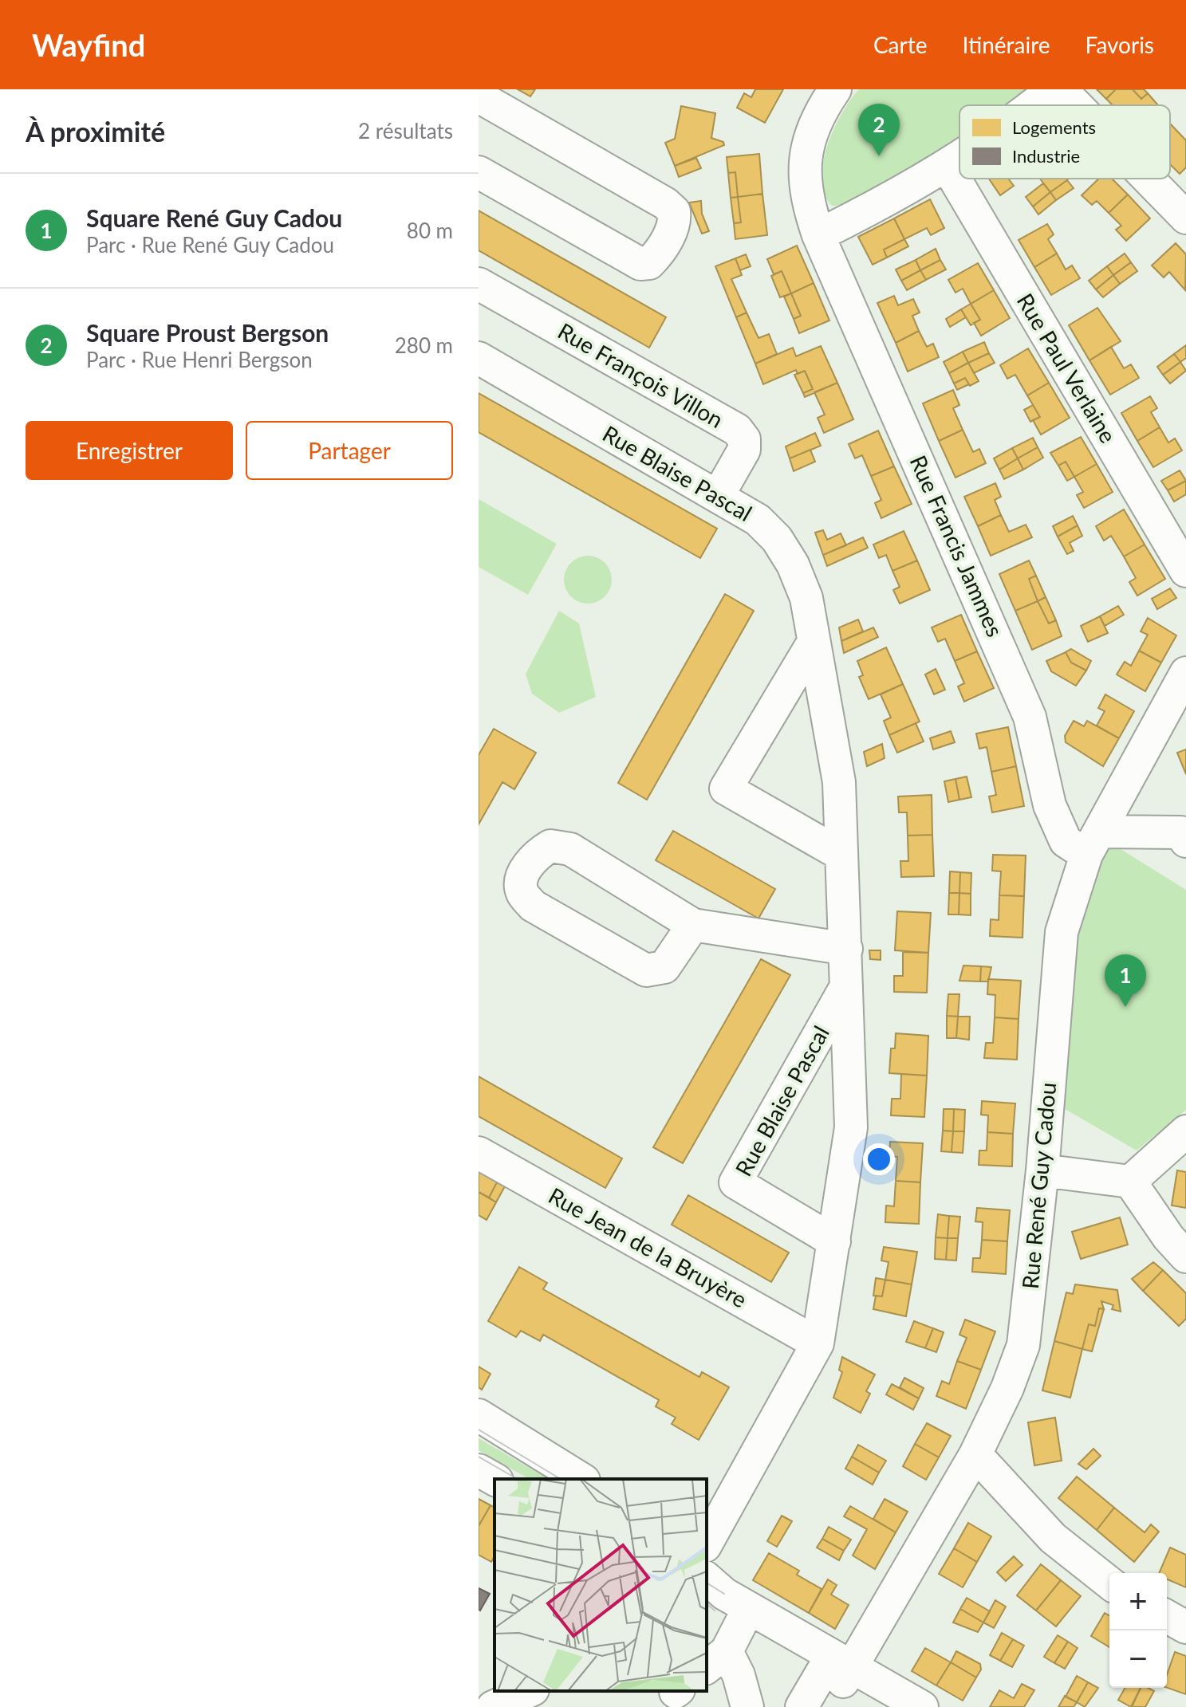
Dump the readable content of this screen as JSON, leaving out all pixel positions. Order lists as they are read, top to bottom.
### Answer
{
  "streets": {
    "street": [
      "Rue Paul Verlaine",
      "Rue François Villon",
      "Rue Blaise Pascal",
      "Rue Francis Jammes",
      "Rue René Guy Cadou",
      "Rue Jean de la Bruyère"
    ]
  },
  "crossings": [
    ["Rue François Villon", "Rue Blaise Pascal"],
    ["Rue Blaise Pascal", "Rue Jean de la Bruyère"],
    ["Rue Francis Jammes", "Rue René Guy Cadou"]
  ],
  "legend": ["Logements", "Industrie"],
  "page": {
    "header": "Wayfind",
    "nav": ["Carte", "Itinéraire", "Favoris"],
    "heading": ["À proximité", "2 résultats"],
    "pins": ["2", "1"],
    "list": [
      {
        "mark": "1",
        "name": "Square René Guy Cadou",
        "note": "Parc · Rue René Guy Cadou",
        "value": "80 m"
      },
      {
        "mark": "2",
        "name": "Square Proust Bergson",
        "note": "Parc · Rue Henri Bergson",
        "value": "280 m"
      }
    ],
    "buttons": ["Enregistrer", "Partager"],
    "map_buttons": ["+", "−"]
  }
}
